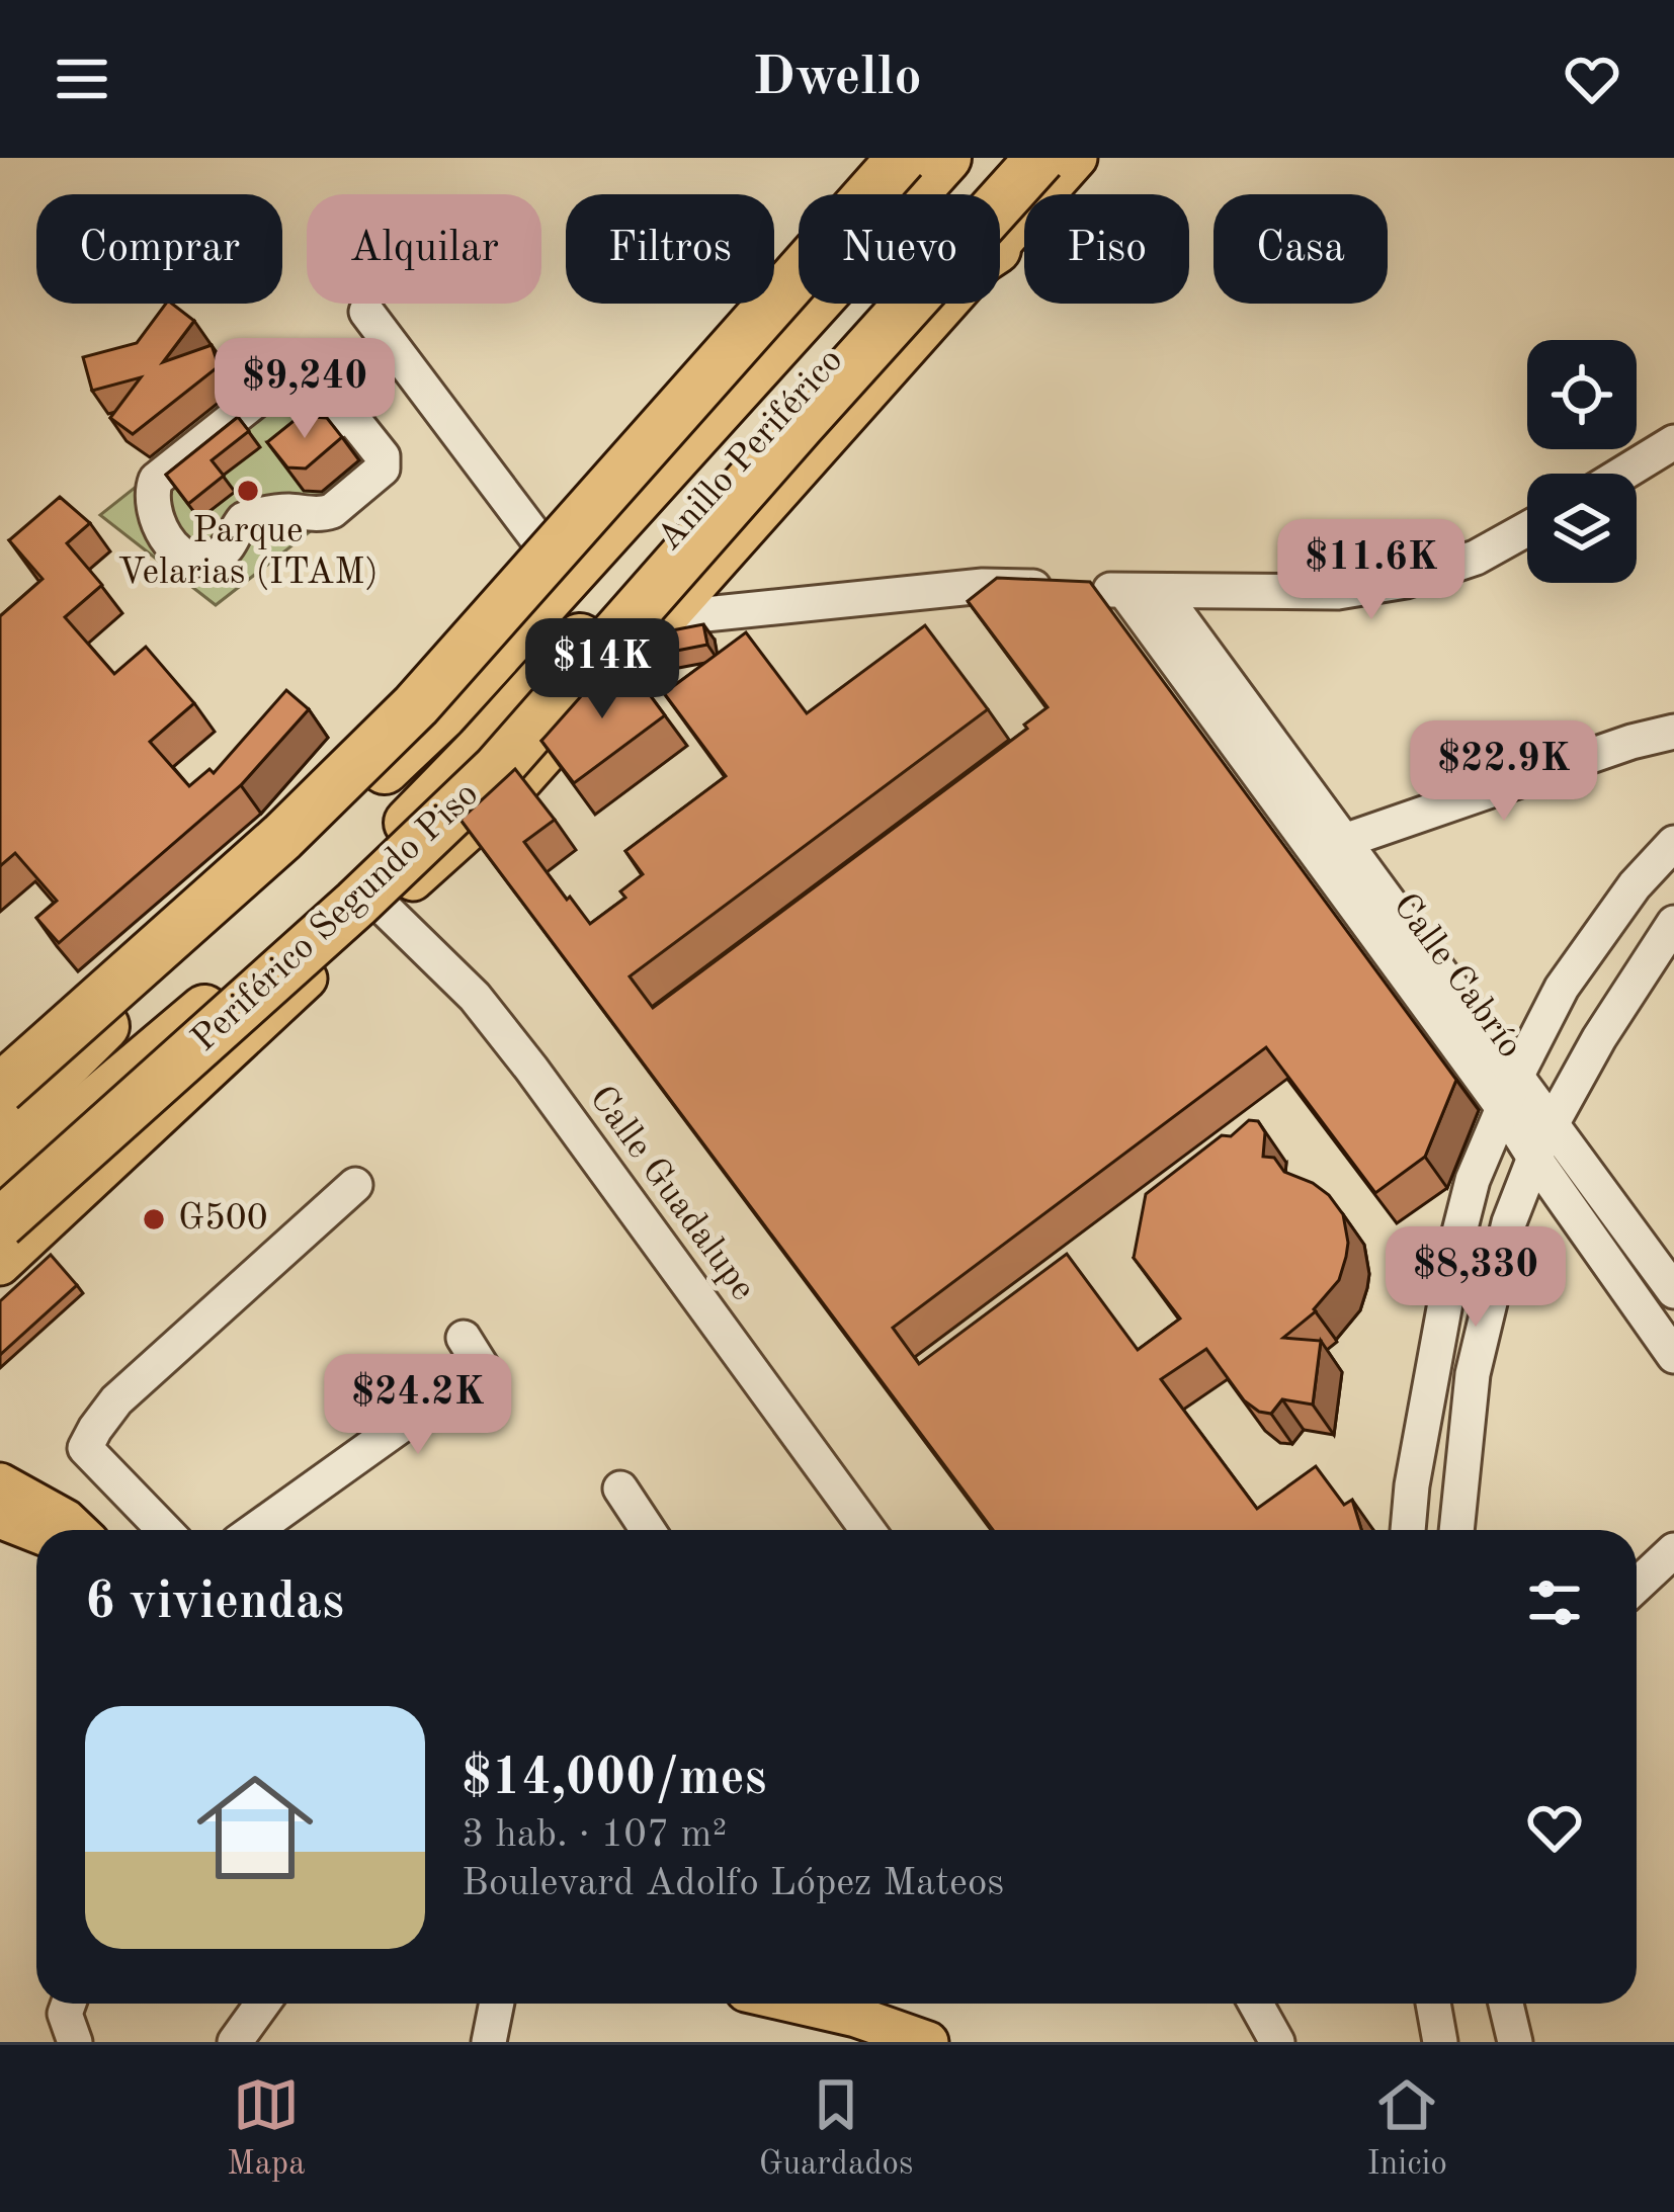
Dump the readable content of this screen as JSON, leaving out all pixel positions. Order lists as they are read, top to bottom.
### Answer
{
  "streets": {
    "highway": ["Anillo Periférico", "Periférico Segundo Piso"],
    "street": ["Calle Cabrío", "Calle Guadalupe"]
  },
  "crossings": [
    ["Anillo Periférico", "Calle Guadalupe"]
  ],
  "places": ["Parque Velarias (ITAM)", "G500"],
  "page": {
    "header": "Dwello",
    "chip": [
      "Comprar",
      "Alquilar",
      "Filtros",
      "Nuevo",
      "Piso",
      "Casa"
    ],
    "price": [
      "$9,240",
      "$11.6K",
      "$14K",
      "$22.9K",
      "$8,330",
      "$24.2K"
    ],
    "heading": "6 viviendas",
    "list": [
      {
        "name": "$14,000/mes",
        "note": "3 hab. · 107 m² · Boulevard Adolfo López Mateos"
      }
    ],
    "tabs": ["Mapa", "Guardados", "Inicio"]
  }
}
